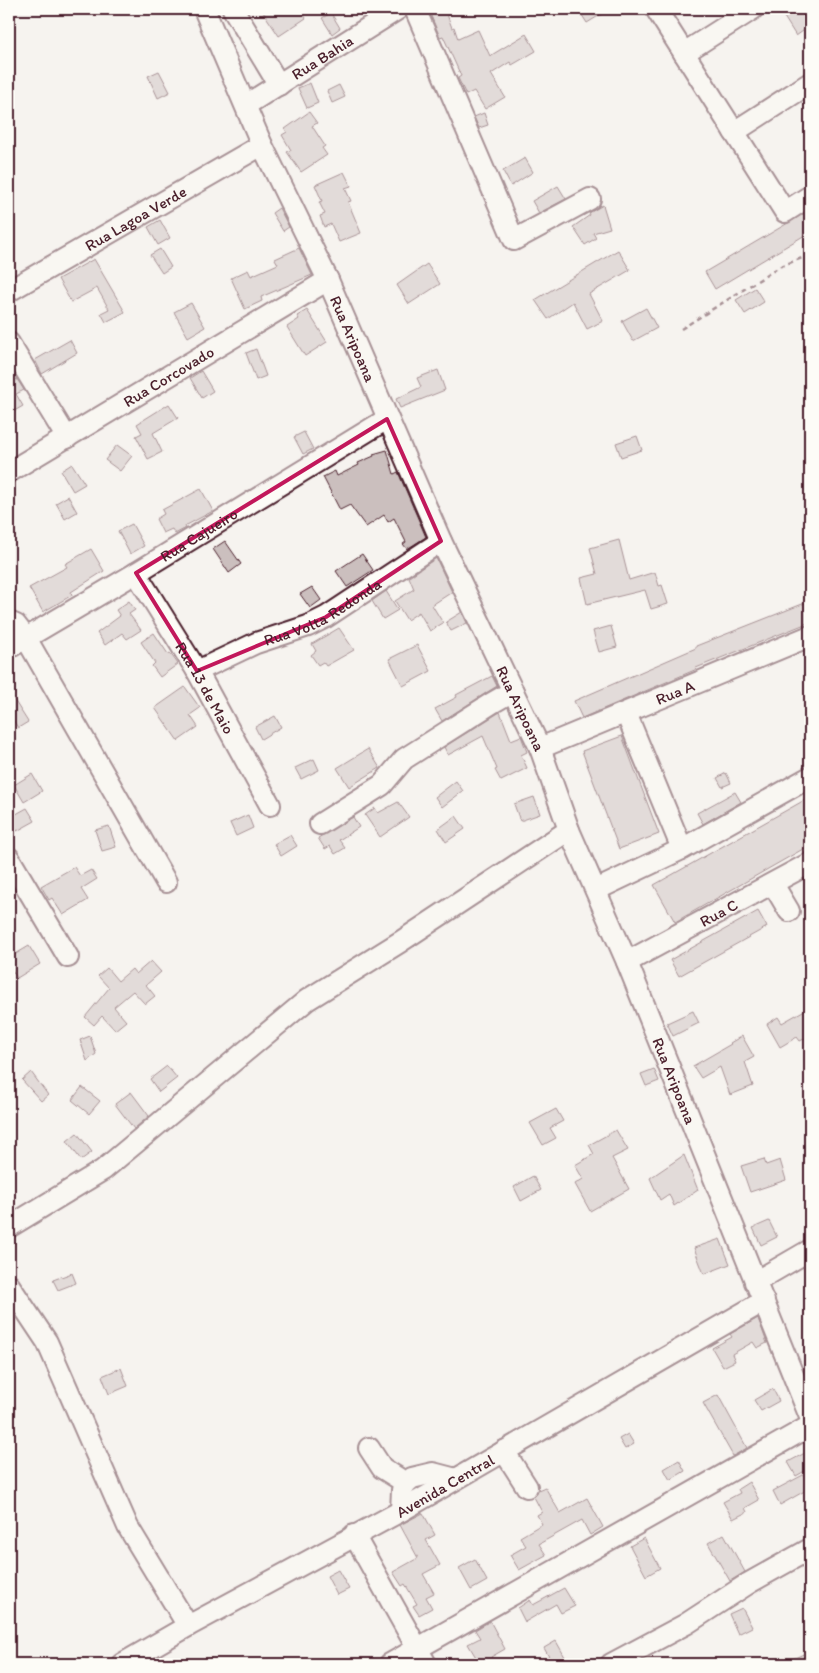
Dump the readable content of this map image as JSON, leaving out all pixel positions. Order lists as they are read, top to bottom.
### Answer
{
  "streets": {
    "street": [
      "Rua Bahia",
      "Rua Lagoa Verde",
      "Rua Aripoana",
      "Rua Corcovado",
      "Rua Cajueiro",
      "Rua Volta Redonda",
      "Rua 13 de Maio",
      "Rua A",
      "Rua C",
      "Avenida Central"
    ]
  },
  "crossings": [
    ["Rua Bahia", "Rua Aripoana"],
    ["Rua Lagoa Verde", "Rua Aripoana"],
    ["Rua Aripoana", "Rua Corcovado"],
    ["Rua Aripoana", "Rua Cajueiro"],
    ["Rua Aripoana", "Rua Volta Redonda"],
    ["Rua Aripoana", "Rua A"],
    ["Rua Aripoana", "Rua C"],
    ["Rua Aripoana", "Avenida Central"],
    ["Rua Cajueiro", "Rua 13 de Maio"],
    ["Rua Volta Redonda", "Rua 13 de Maio"]
  ]
}
